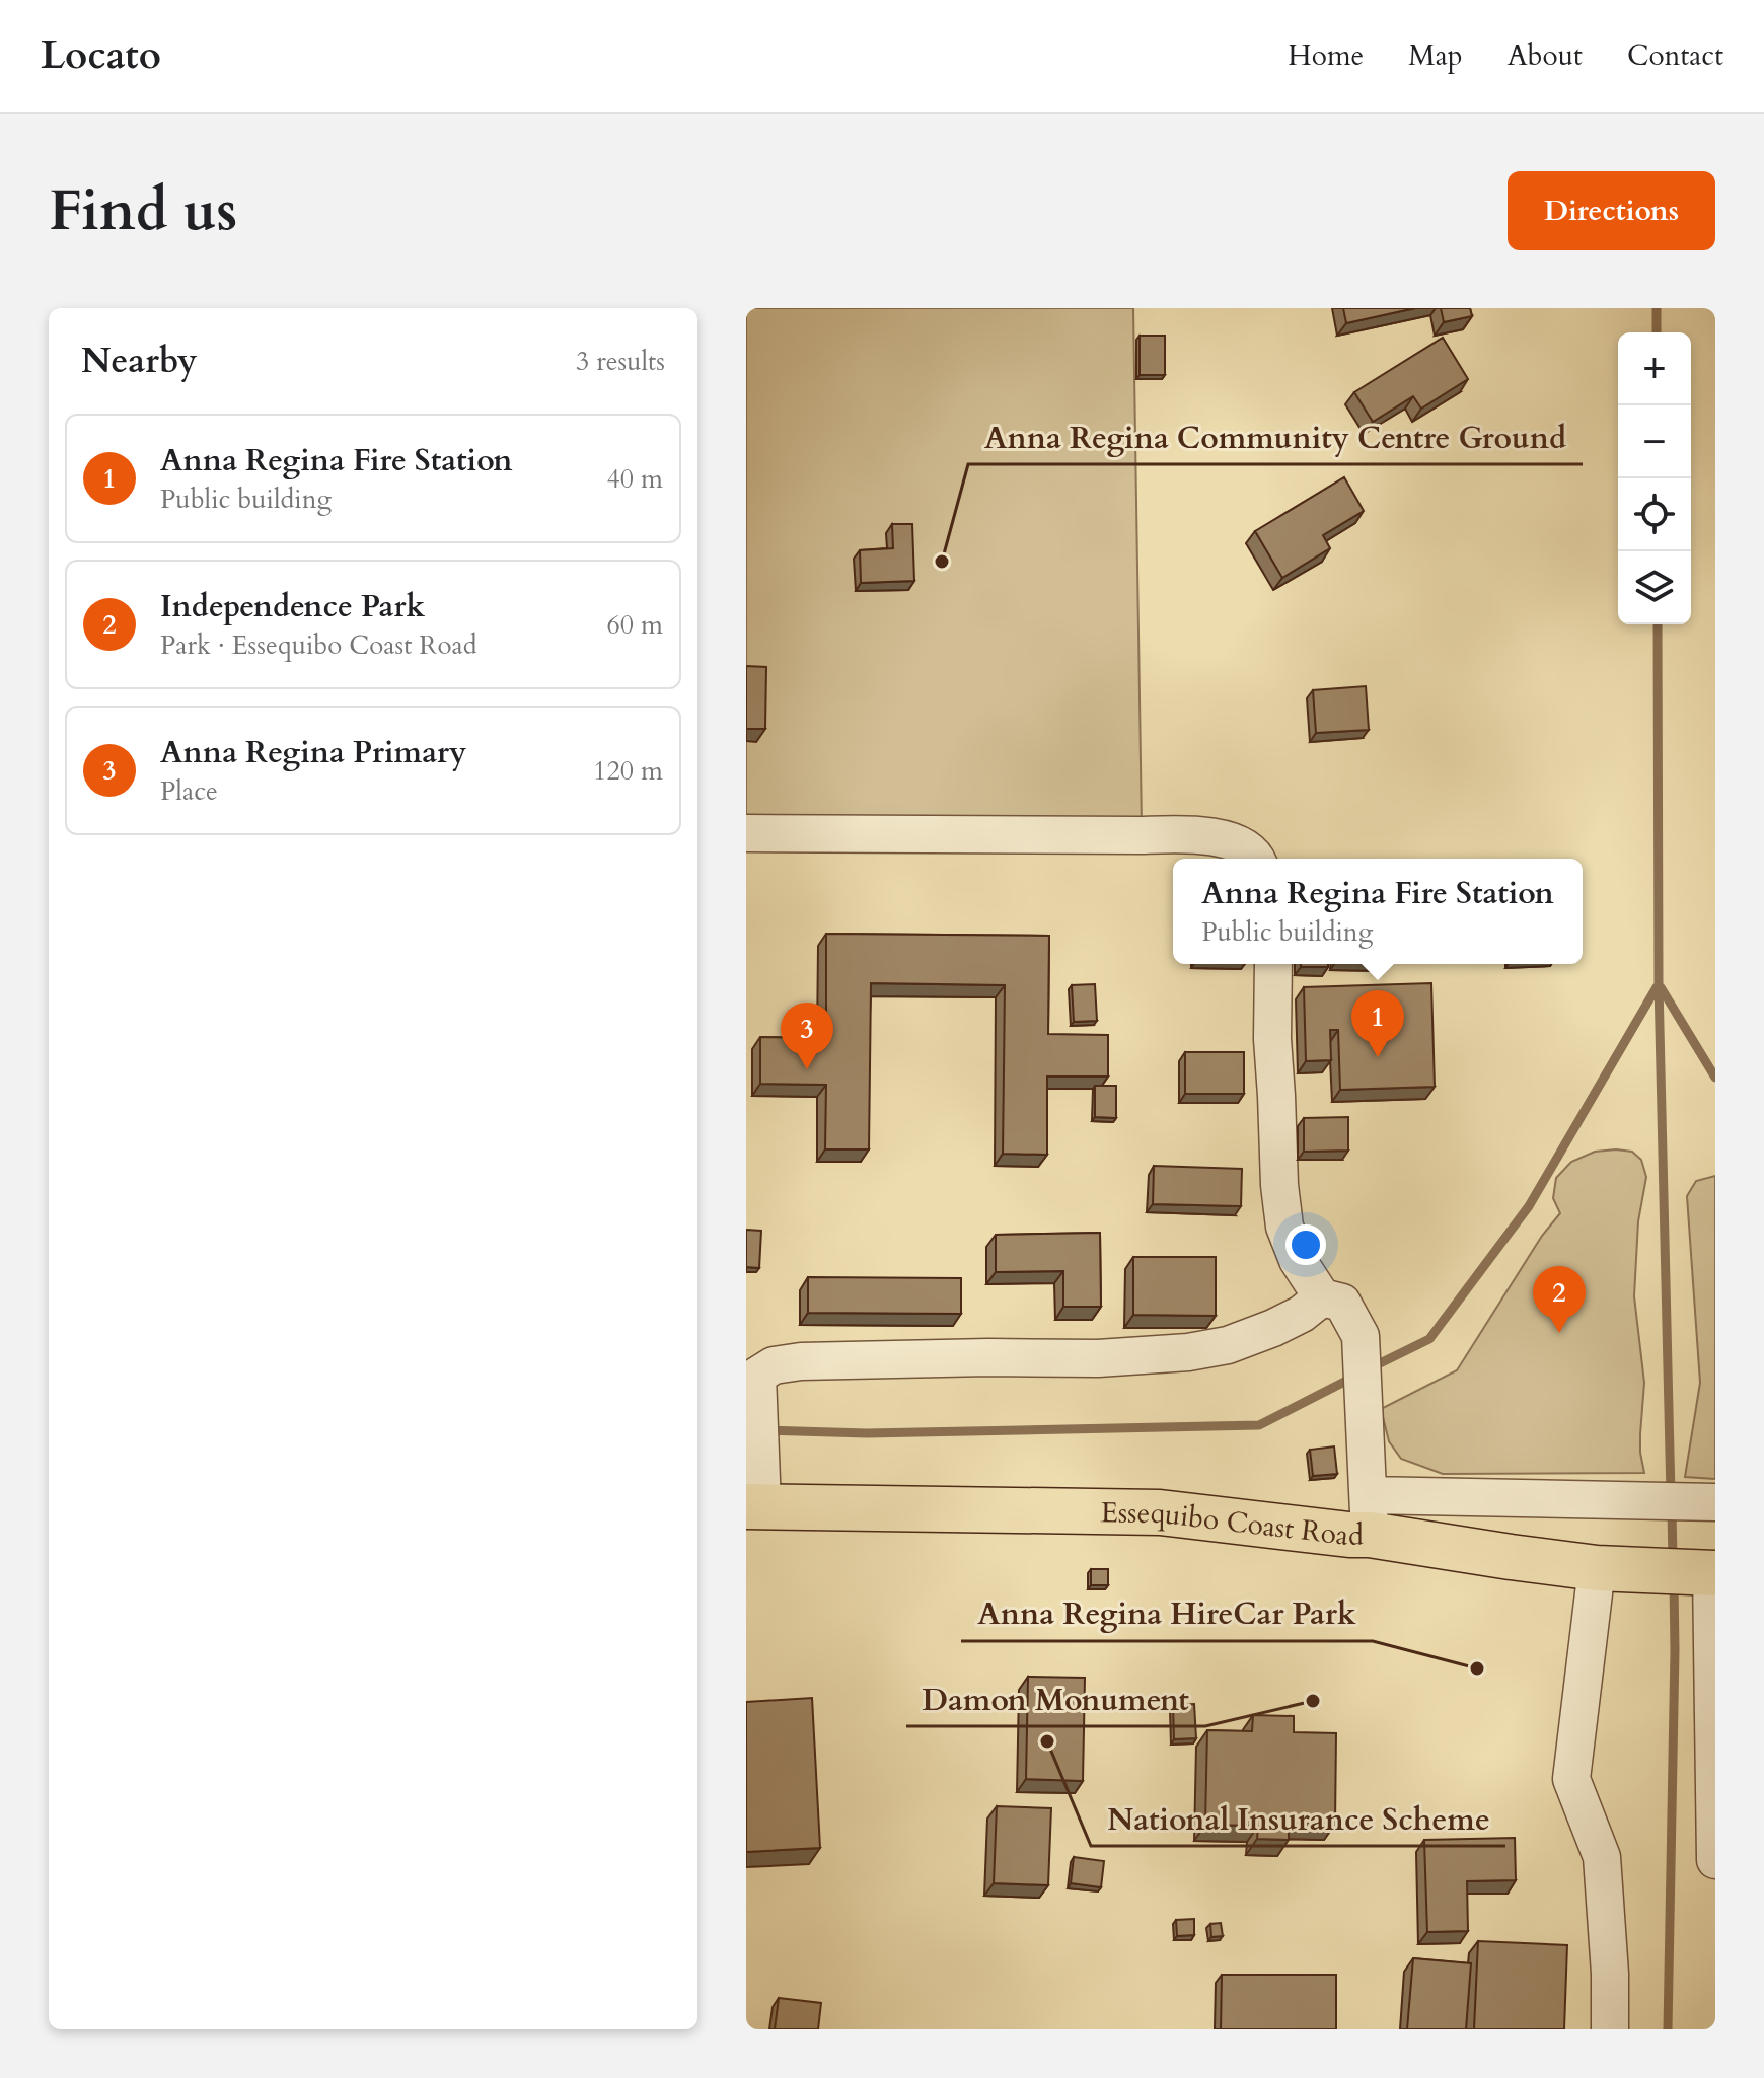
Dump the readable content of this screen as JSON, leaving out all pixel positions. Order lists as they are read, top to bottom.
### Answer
{
  "streets": {
    "main road": ["Essequibo Coast Road"]
  },
  "places": [
    "Anna Regina Community Centre Ground",
    "Anna Regina HireCar Park",
    "Damon Monument",
    "National Insurance Scheme"
  ],
  "page": {
    "header": "Locato",
    "nav": [
      "Home",
      "Map",
      "About",
      "Contact"
    ],
    "buttons": "Directions",
    "title": "Find us",
    "heading": ["Nearby", "3 results"],
    "map_buttons": ["+", "−"],
    "list": [
      {
        "mark": "1",
        "name": "Anna Regina Fire Station",
        "note": "Public building",
        "value": "40 m"
      },
      {
        "mark": "2",
        "name": "Independence Park",
        "note": "Park · Essequibo Coast Road",
        "value": "60 m"
      },
      {
        "mark": "3",
        "name": "Anna Regina Primary",
        "note": "Place",
        "value": "120 m"
      }
    ],
    "popup": ["Anna Regina Fire Station", "Public building"],
    "pins": ["1", "3", "2"]
  }
}
